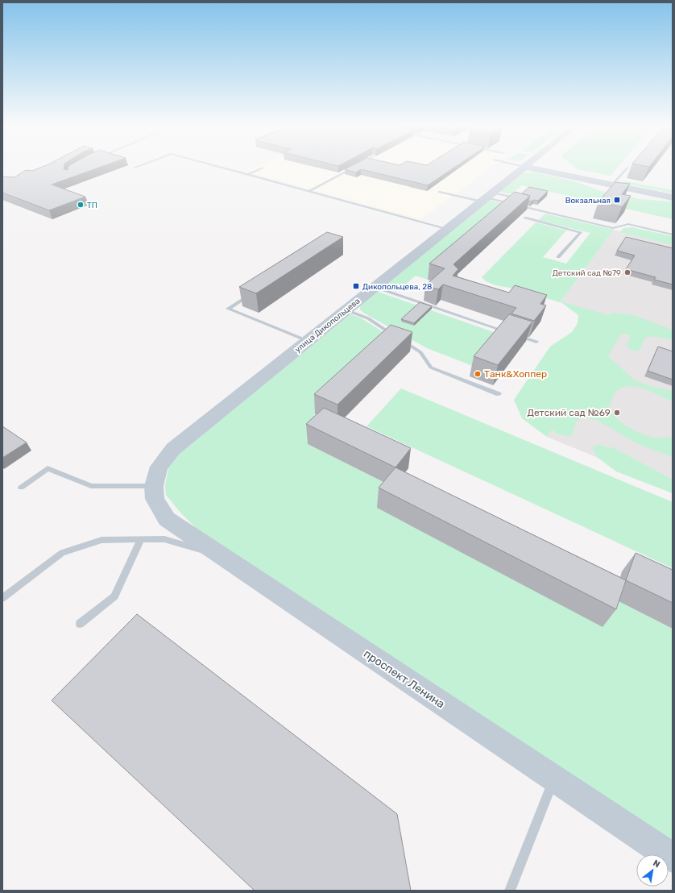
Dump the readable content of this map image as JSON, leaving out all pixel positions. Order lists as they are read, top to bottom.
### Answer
{
  "streets": {
    "street": ["улица Дикопольцева", "проспект Ленина"]
  },
  "crossings": [
    ["улица Дикопольцева", "проспект Ленина"]
  ],
  "places": {
    "transit": ["Вокзальная", "Дикопольцева, 28"],
    "other": [
      "ТП",
      "Детский сад №79",
      "Танк&Хоппер",
      "Детский сад №69"
    ]
  },
  "north": "top right"
}
